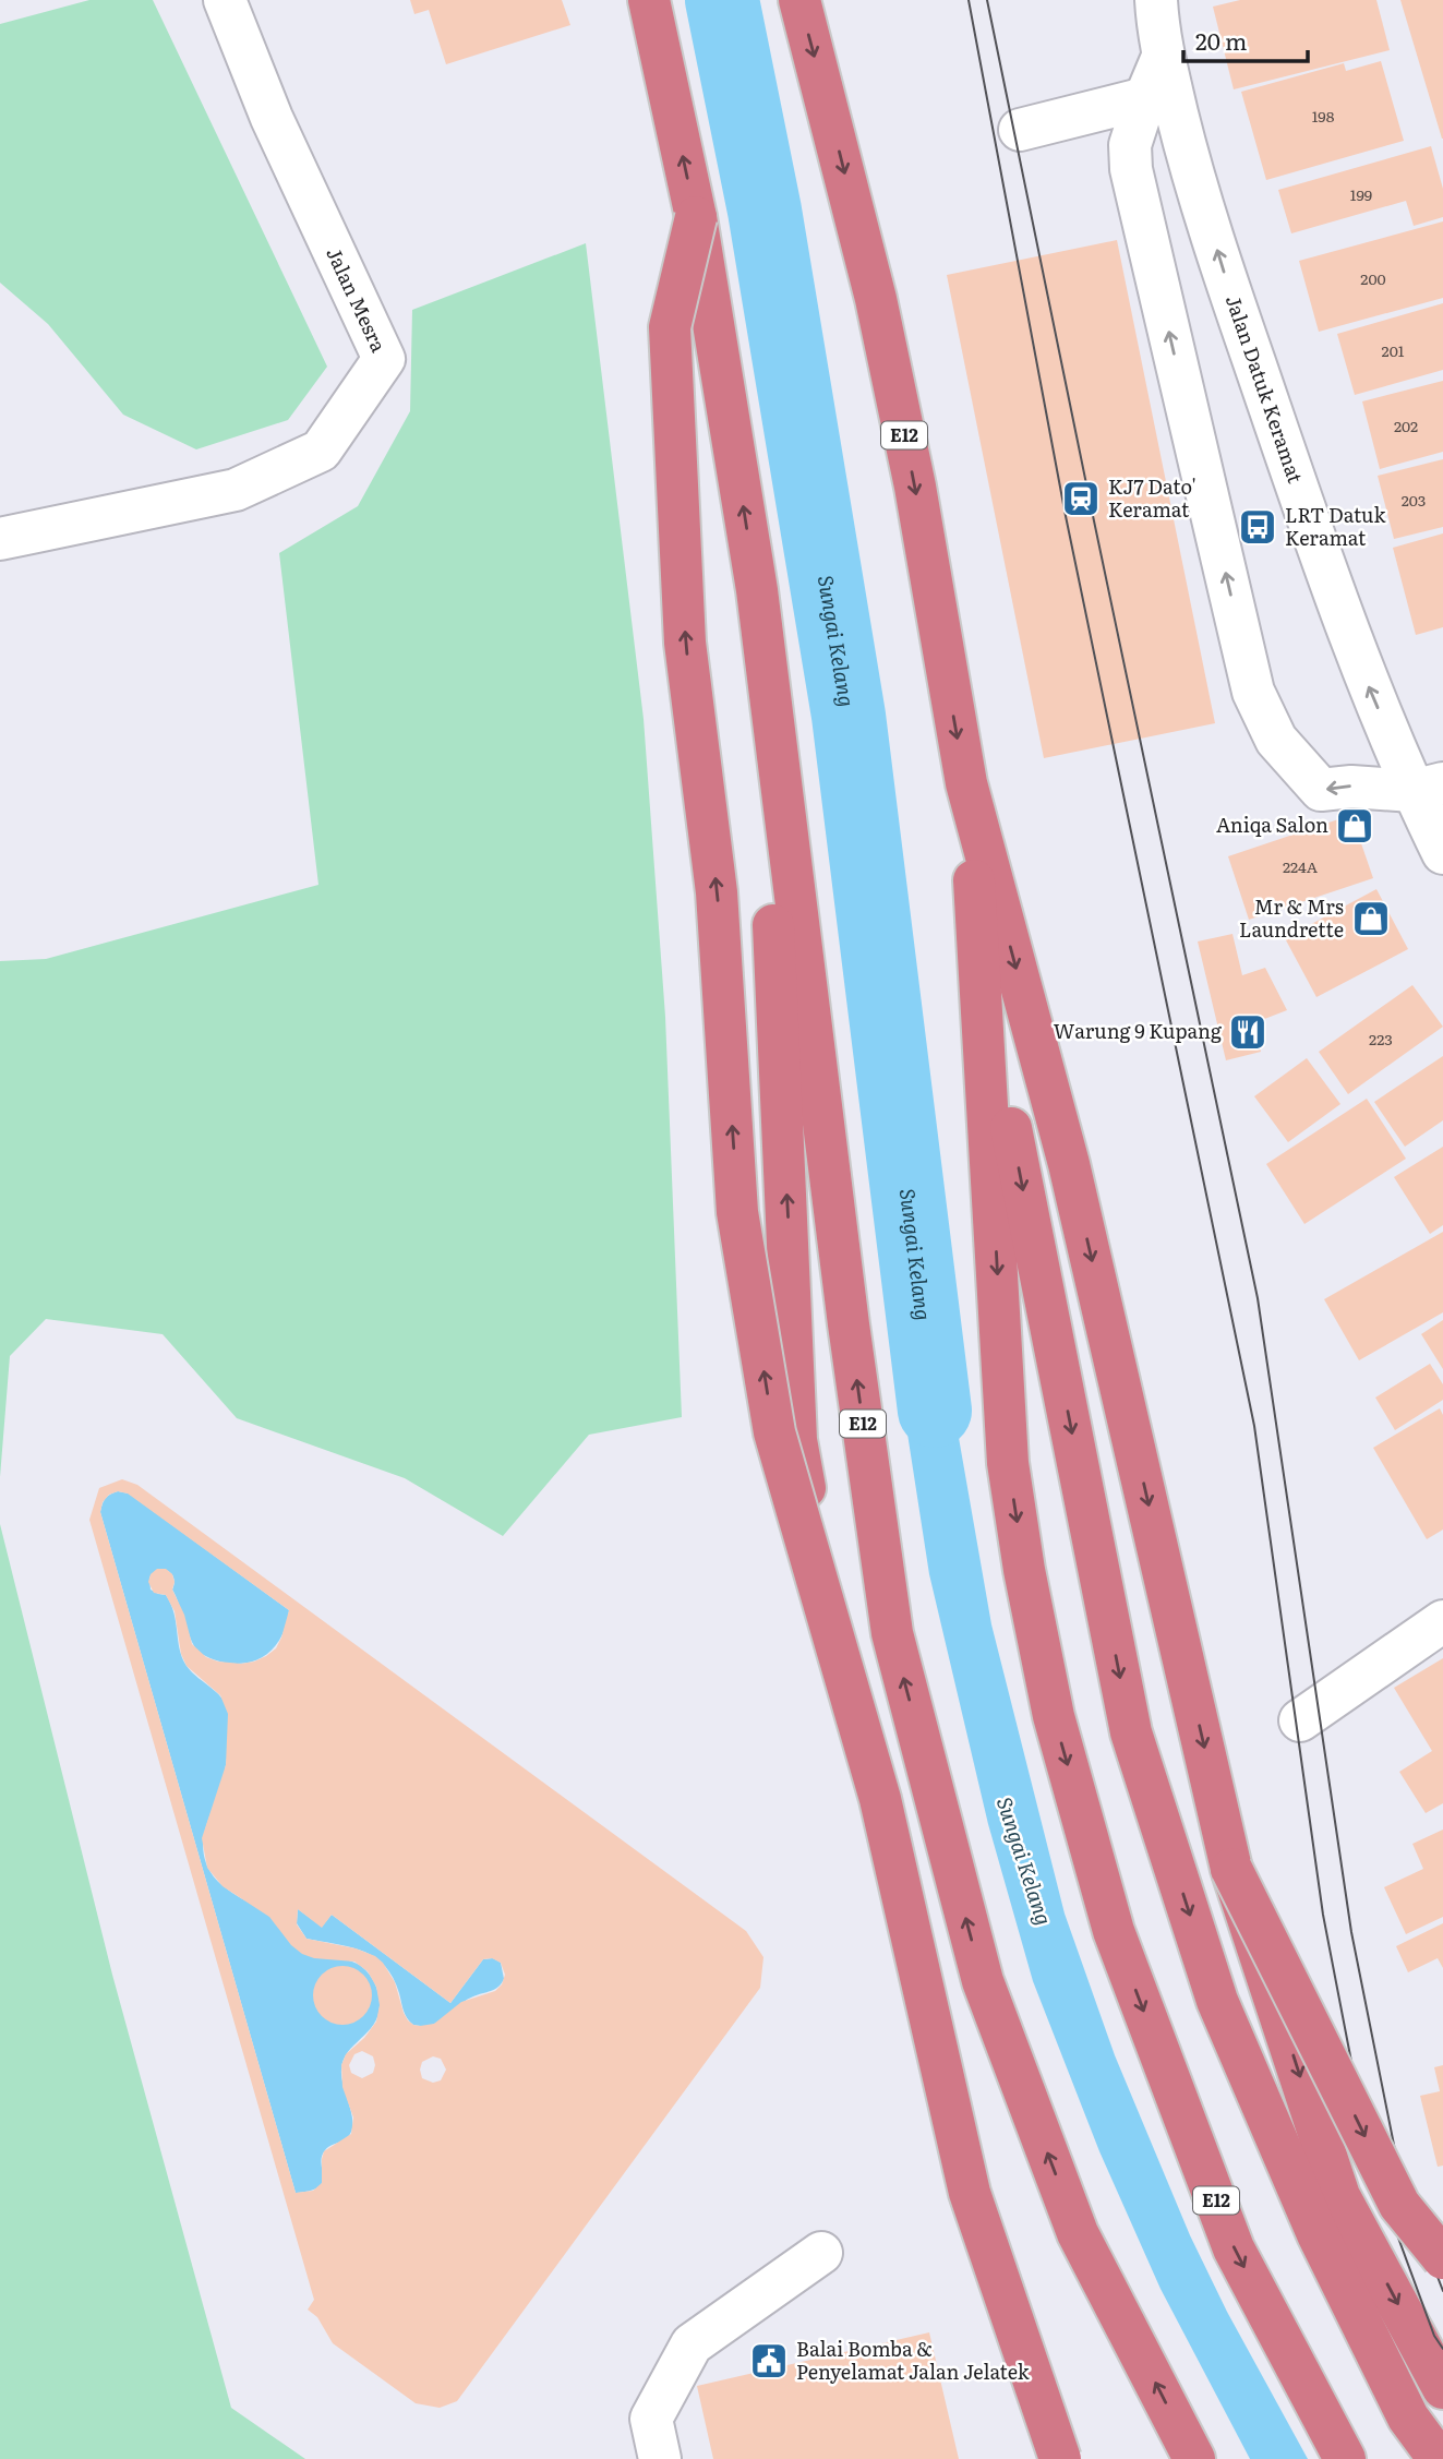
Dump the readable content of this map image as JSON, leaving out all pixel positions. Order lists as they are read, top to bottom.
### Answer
{
  "streets": {
    "highway": ["E12"],
    "street": ["Jalan Mesra", "Jalan Datuk Keramat"]
  },
  "one_way": ["Jalan Datuk Keramat"],
  "water": ["Sungai Kelang"],
  "places": {
    "station": ["KJ7 Dato' Keramat"],
    "bus stop": ["LRT Datuk Keramat"],
    "shop": ["Aniqa Salon", "Mr & Mrs Laundrette"],
    "restaurant": ["Warung 9 Kupang"],
    "public building": ["Balai Bomba & Penyelamat Jalan Jelatek"]
  },
  "house_numbers": [
    "198",
    "199",
    "200",
    "201",
    "202",
    "203",
    "224A",
    "223"
  ],
  "scale_bar": "20 m"
}
